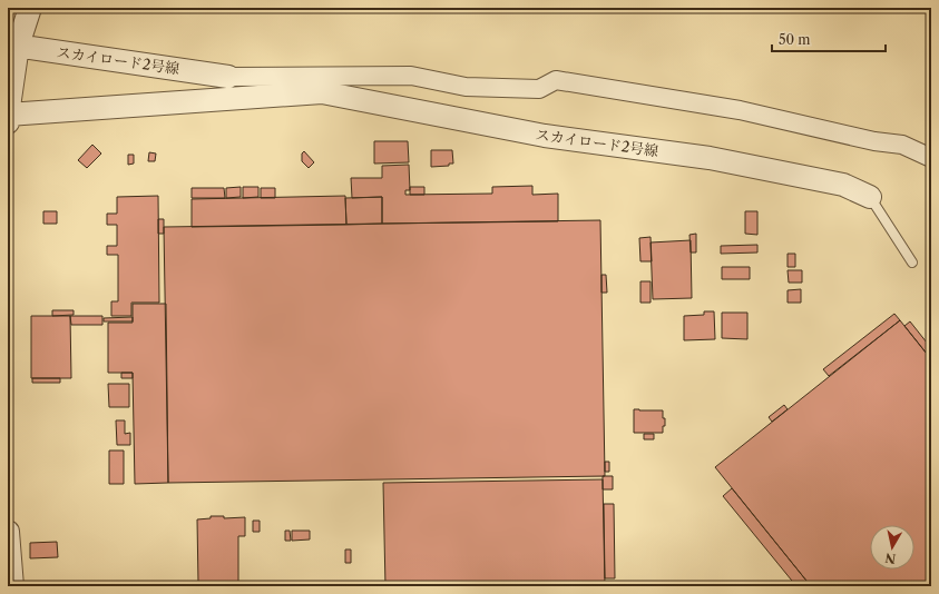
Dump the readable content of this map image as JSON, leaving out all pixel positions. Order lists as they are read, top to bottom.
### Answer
{
  "streets": {
    "street": ["スカイロード2号線"]
  },
  "scale_bar": "50 m",
  "north": "bottom"
}
